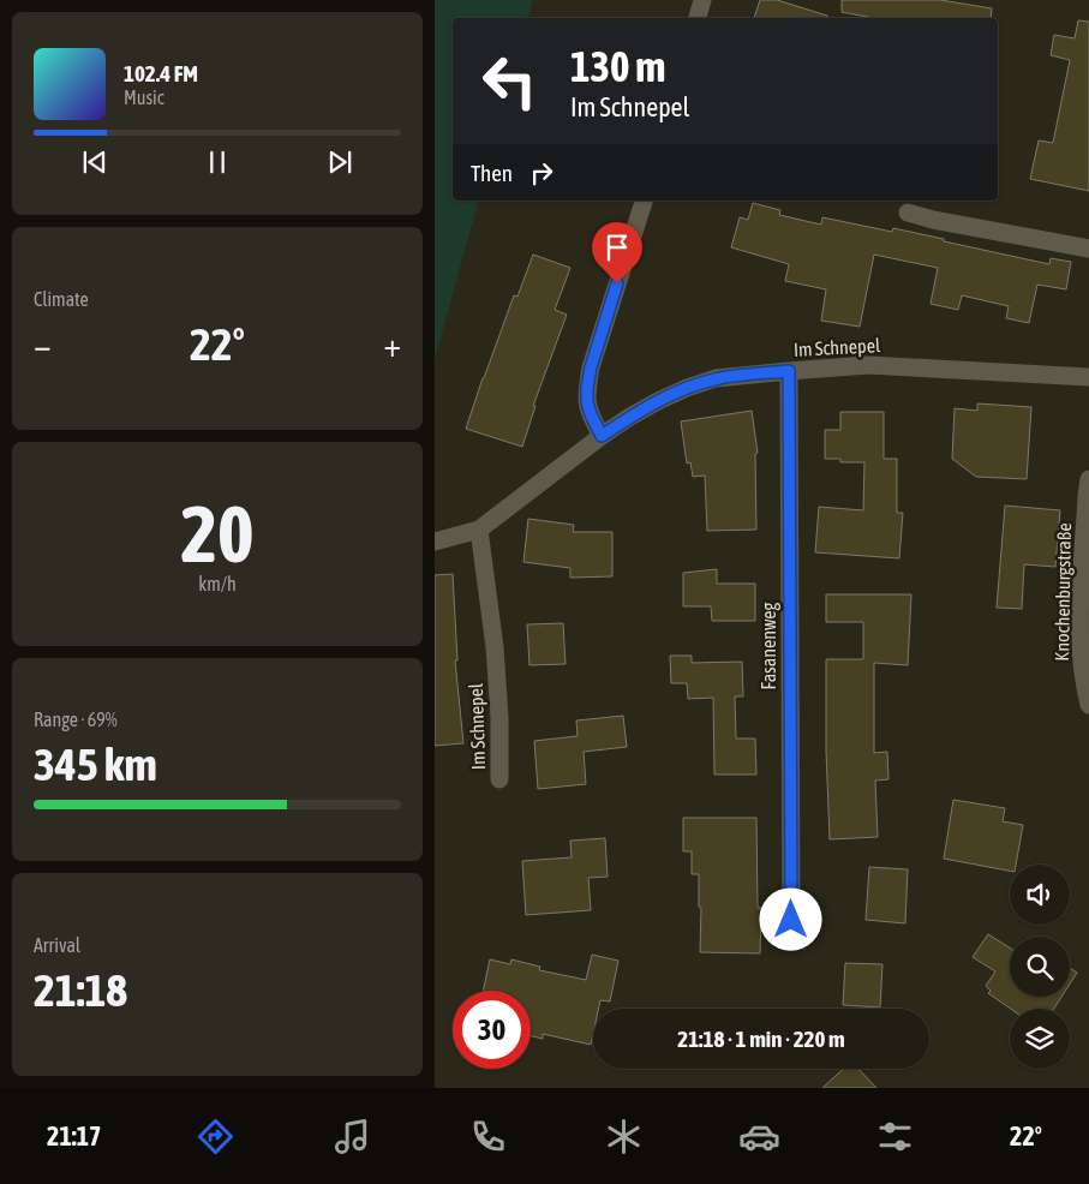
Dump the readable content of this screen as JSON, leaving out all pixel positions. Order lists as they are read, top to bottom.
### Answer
{
  "streets": {
    "street": ["Im Schnepel", "Knochenburgstraße", "Fasanenweg"]
  },
  "crossings": [
    ["Im Schnepel", "Fasanenweg"]
  ],
  "page": {
    "turn": ["130 m", "Im Schnepel"],
    "song": ["102.4 FM", "Music"],
    "then": "Then",
    "tile": [
      "Climate",
      ["20", "km/h"],
      ["Range · 69%", "345 km"],
      ["Arrival", "21:18"]
    ],
    "heat": ["−", "22°", "+"],
    "limit": "30",
    "trip": "21:18 · 1 min · 220 m",
    "tabs": ["21:17", "22°"]
  }
}
